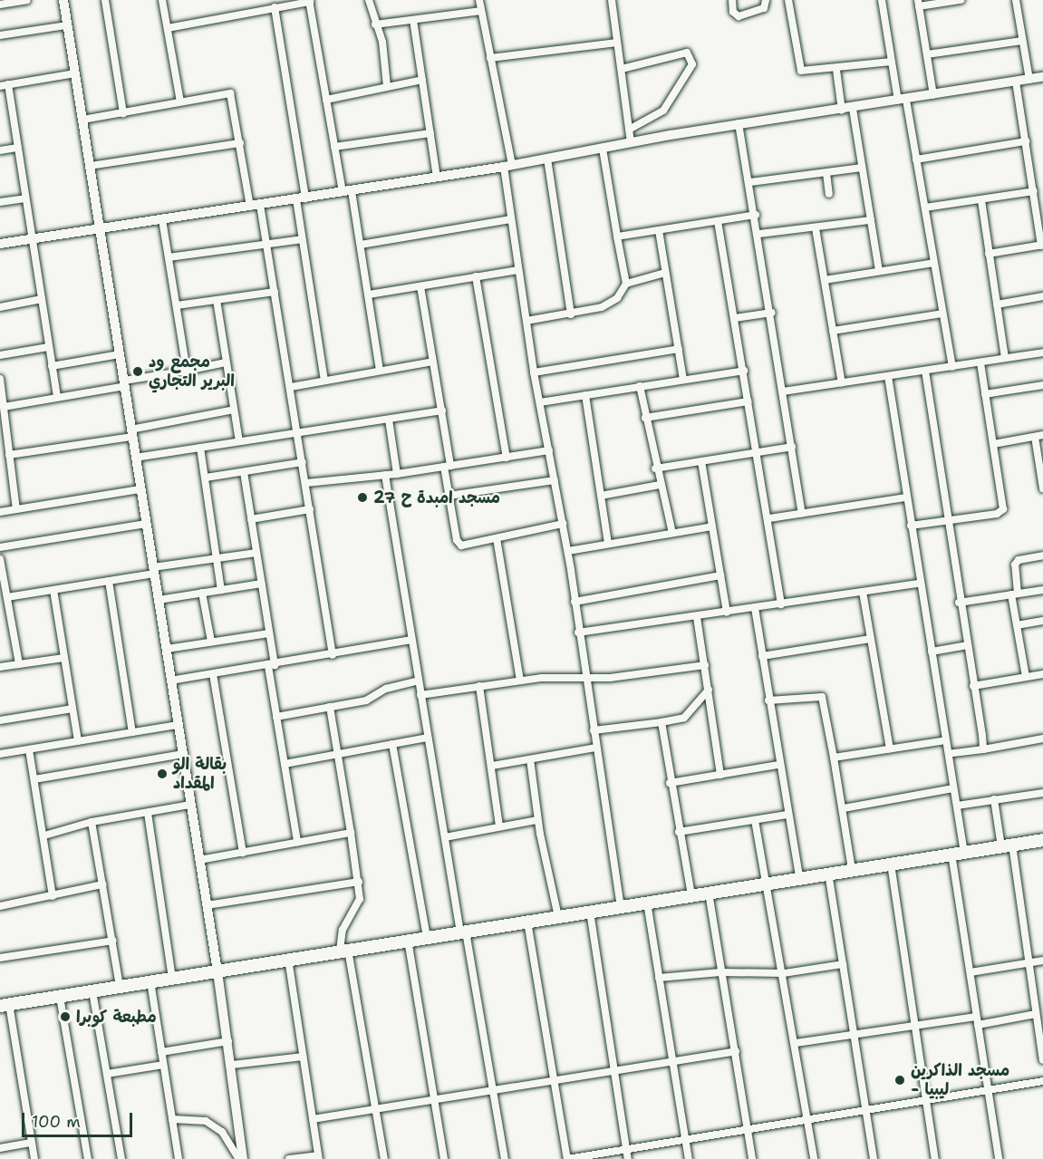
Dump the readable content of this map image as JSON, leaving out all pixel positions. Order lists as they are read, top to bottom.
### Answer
{
  "places": [
    "مجمع ود البرير التجاري",
    "مسجد امبدة ح 27",
    "بقالة الو المقداد",
    "مطبعة كوبرا",
    "مسجد الذاكرين - ليبيا"
  ],
  "scale_bar": "100 m"
}
